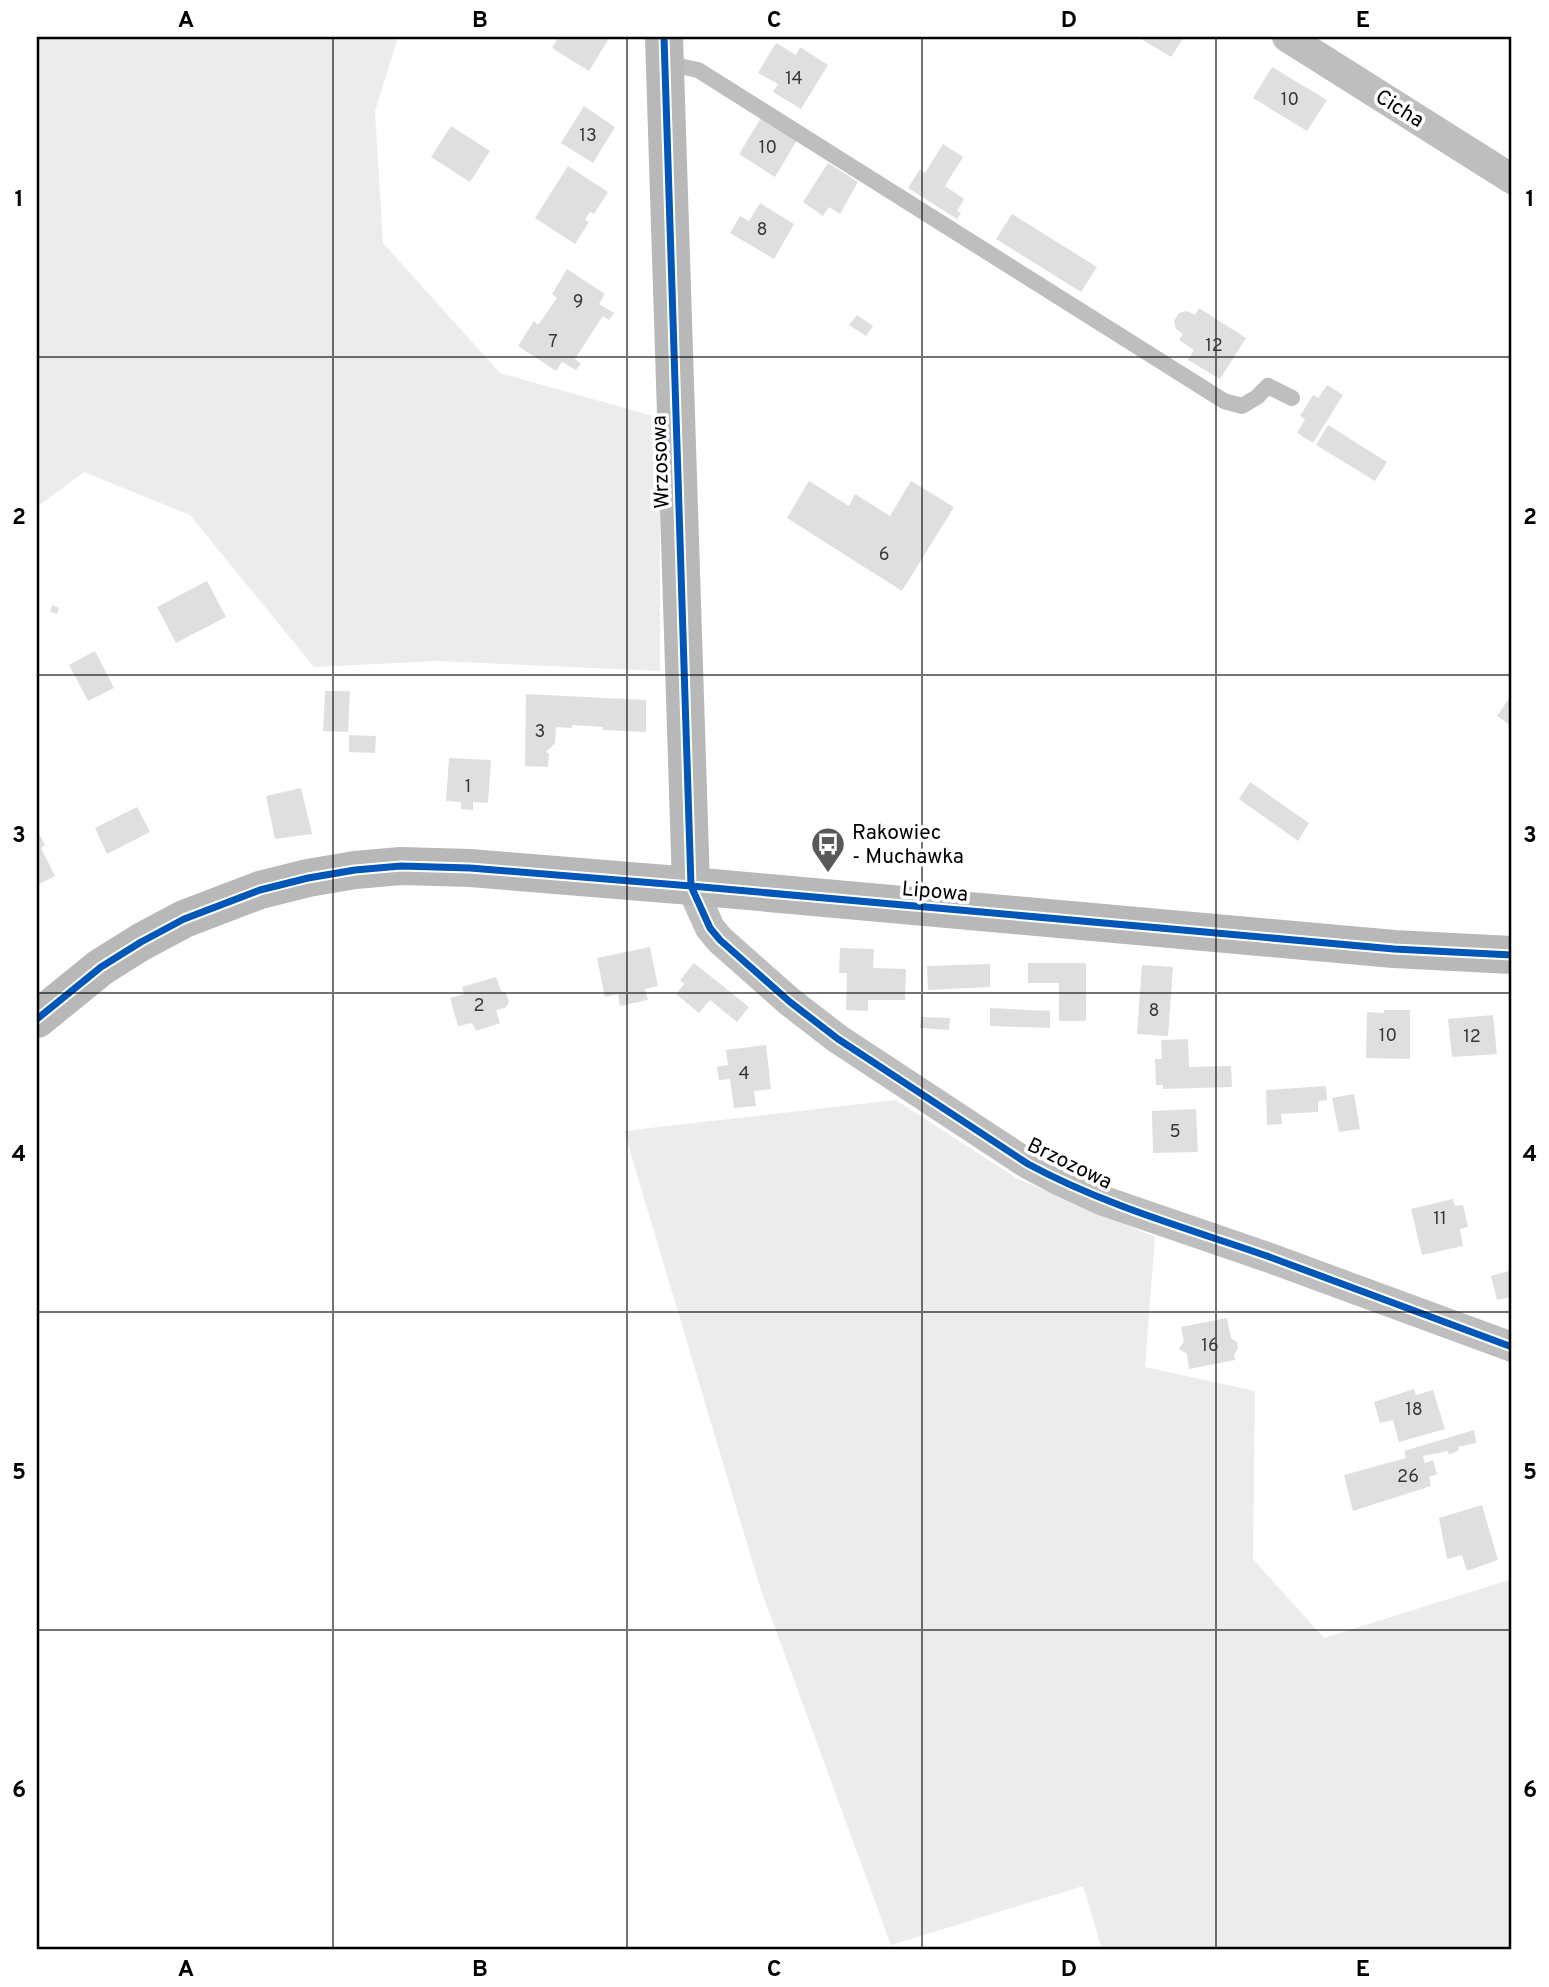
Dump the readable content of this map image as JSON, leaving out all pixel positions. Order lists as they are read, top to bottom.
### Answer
{
  "streets": {
    "street": [
      "Cicha",
      "Wrzosowa",
      "Lipowa",
      "Brzozowa"
    ]
  },
  "crossings": [
    ["Wrzosowa", "Lipowa"],
    ["Wrzosowa", "Brzozowa"],
    ["Lipowa", "Brzozowa"]
  ],
  "places": {
    "bus stop": ["Rakowiec - Muchawka"]
  },
  "house_numbers": [
    "14",
    "10",
    "13",
    "10",
    "8",
    "9",
    "7",
    "12",
    "6",
    "3",
    "1",
    "2",
    "8",
    "10",
    "12",
    "4",
    "5",
    "11",
    "16",
    "18",
    "26"
  ],
  "grid": {
    "columns": [
      "A",
      "B",
      "C",
      "D",
      "E"
    ],
    "rows": [
      "1",
      "2",
      "3",
      "4",
      "5",
      "6"
    ]
  }
}
